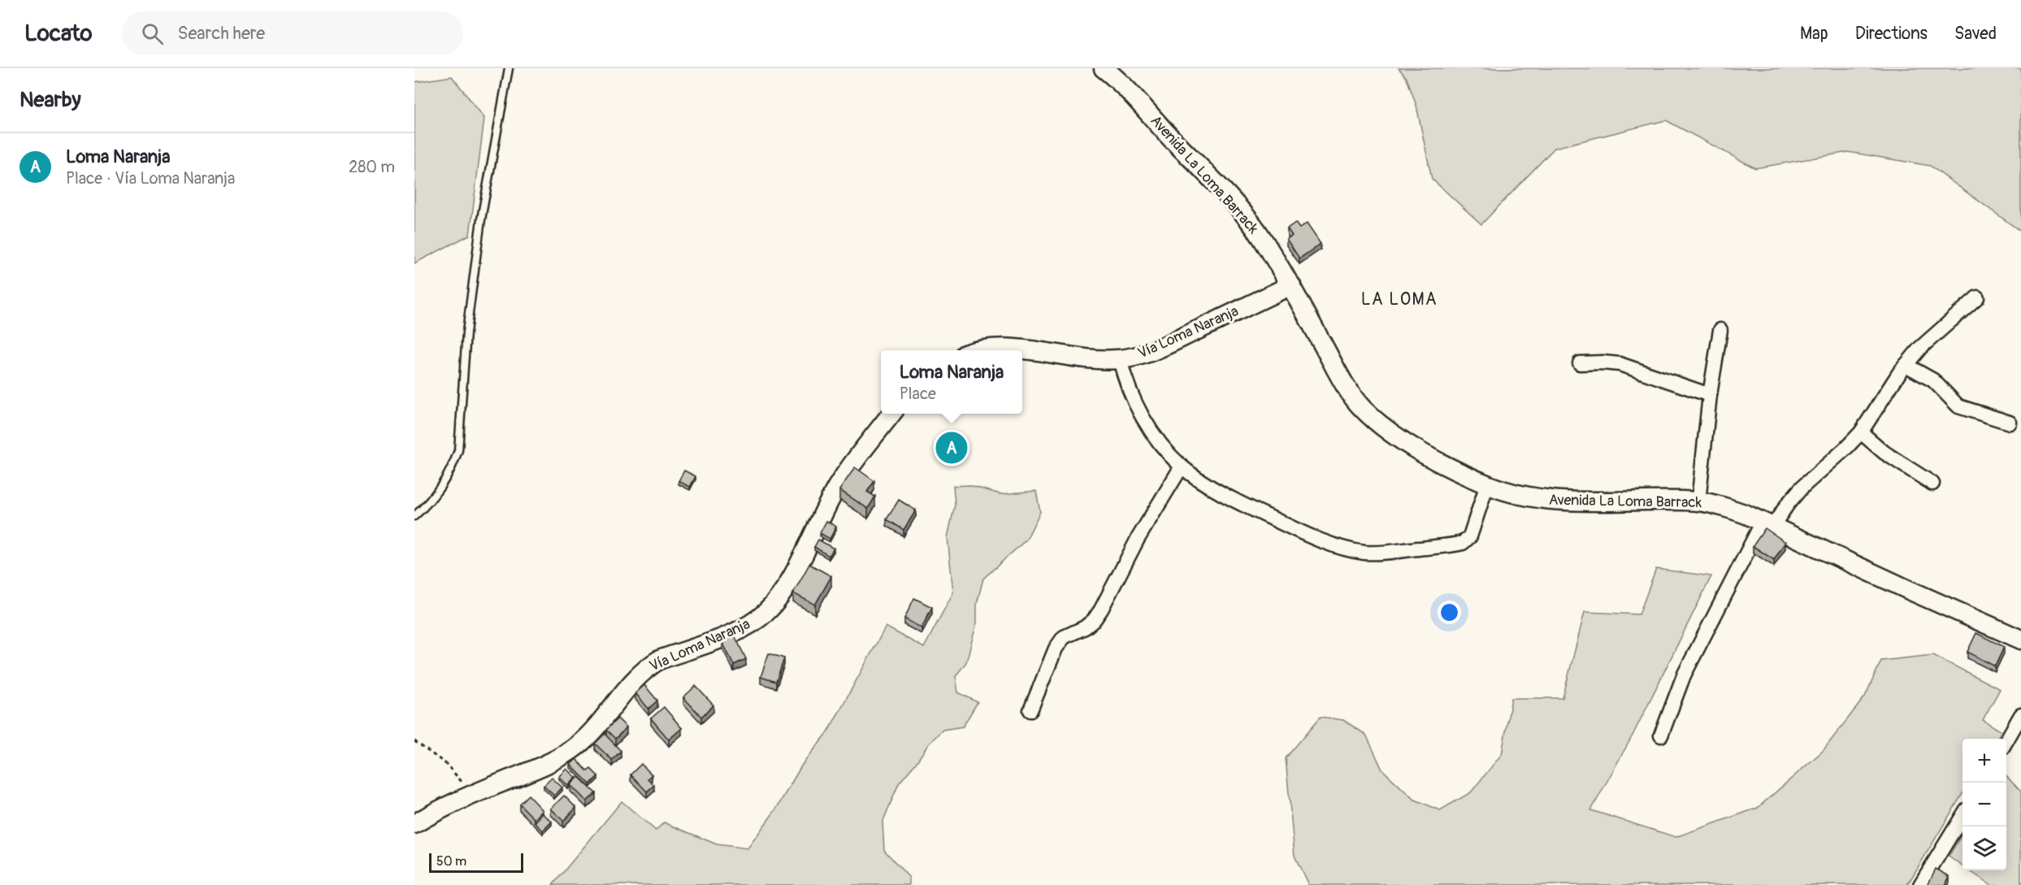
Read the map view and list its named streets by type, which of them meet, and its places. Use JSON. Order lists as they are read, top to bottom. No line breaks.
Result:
{"streets":{"main road":["Avenida La Loma Barrack","Vía Loma Naranja"]},"crossings":[["Avenida La Loma Barrack","Vía Loma Naranja"]],"districts":["LA LOMA"],"scale_bar":"50 m","page":{"header":"Locato","search":"Search here","nav":["Map","Directions","Saved"],"heading":"Nearby","list":[{"mark":"A","name":"Loma Naranja","note":"Place · Vía Loma Naranja","value":"280 m"}],"popup":["Loma Naranja","Place"],"pins":"A","map_buttons":["+","−"],"scale":"50 m"}}
